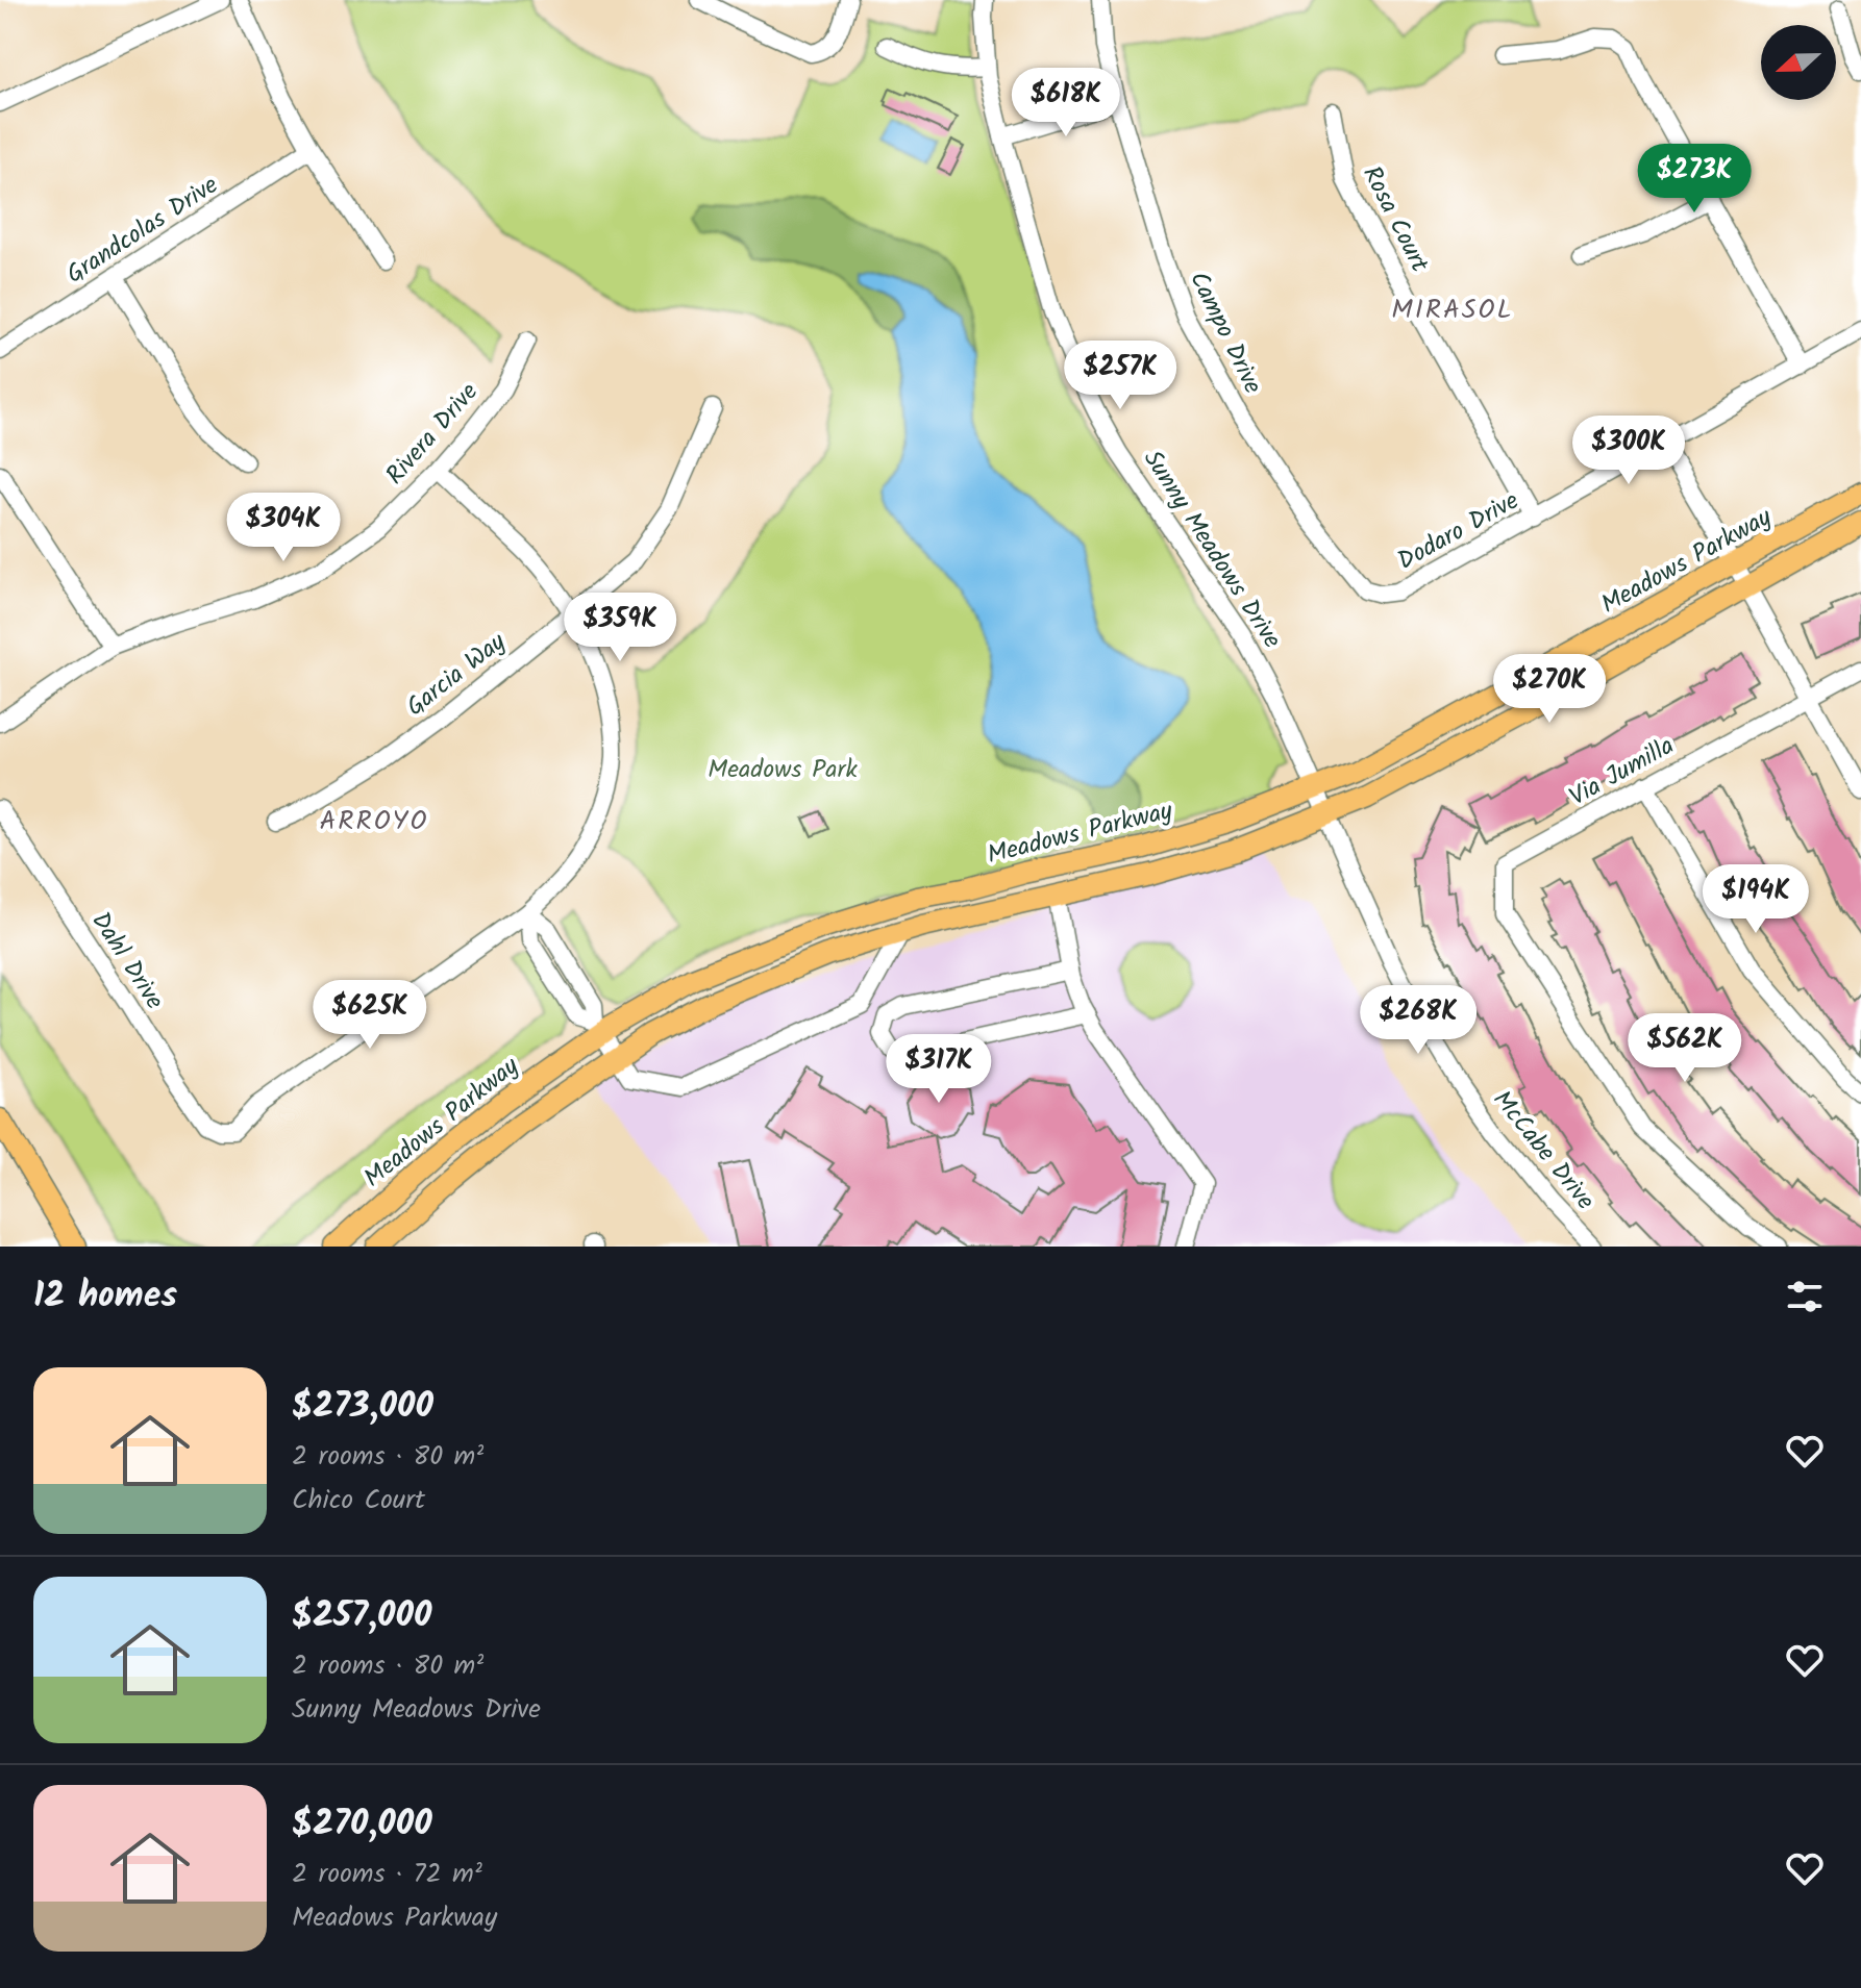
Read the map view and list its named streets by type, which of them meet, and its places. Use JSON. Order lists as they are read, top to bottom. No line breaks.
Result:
{"streets":{"main road":["Meadows Parkway"],"street":["Rosa Court","Grandcolas Drive","Campo Drive","Rivera Drive","Dodaro Drive","Sunny Meadows Drive","Garcia Way","Via Jumilla","Dahl Drive","McCabe Drive"]},"crossings":[["Rosa Court","Dodaro Drive"],["Campo Drive","Dodaro Drive"],["Sunny Meadows Drive","Meadows Parkway"],["Sunny Meadows Drive","McCabe Drive"],["Meadows Parkway","McCabe Drive"]],"districts":["MIRASOL","ARROYO"],"parks":["Meadows Park"],"north":"left","page":{"price":["$618K","$273K","$257K","$300K","$304K","$359K","$270K","$194K","$625K","$268K","$562K","$317K"],"heading":"12 homes","list":[{"name":"$273,000","note":"2 rooms · 80 m² · Chico Court"},{"name":"$257,000","note":"2 rooms · 80 m² · Sunny Meadows Drive"},{"name":"$270,000","note":"2 rooms · 72 m² · Meadows Parkway"}]}}
